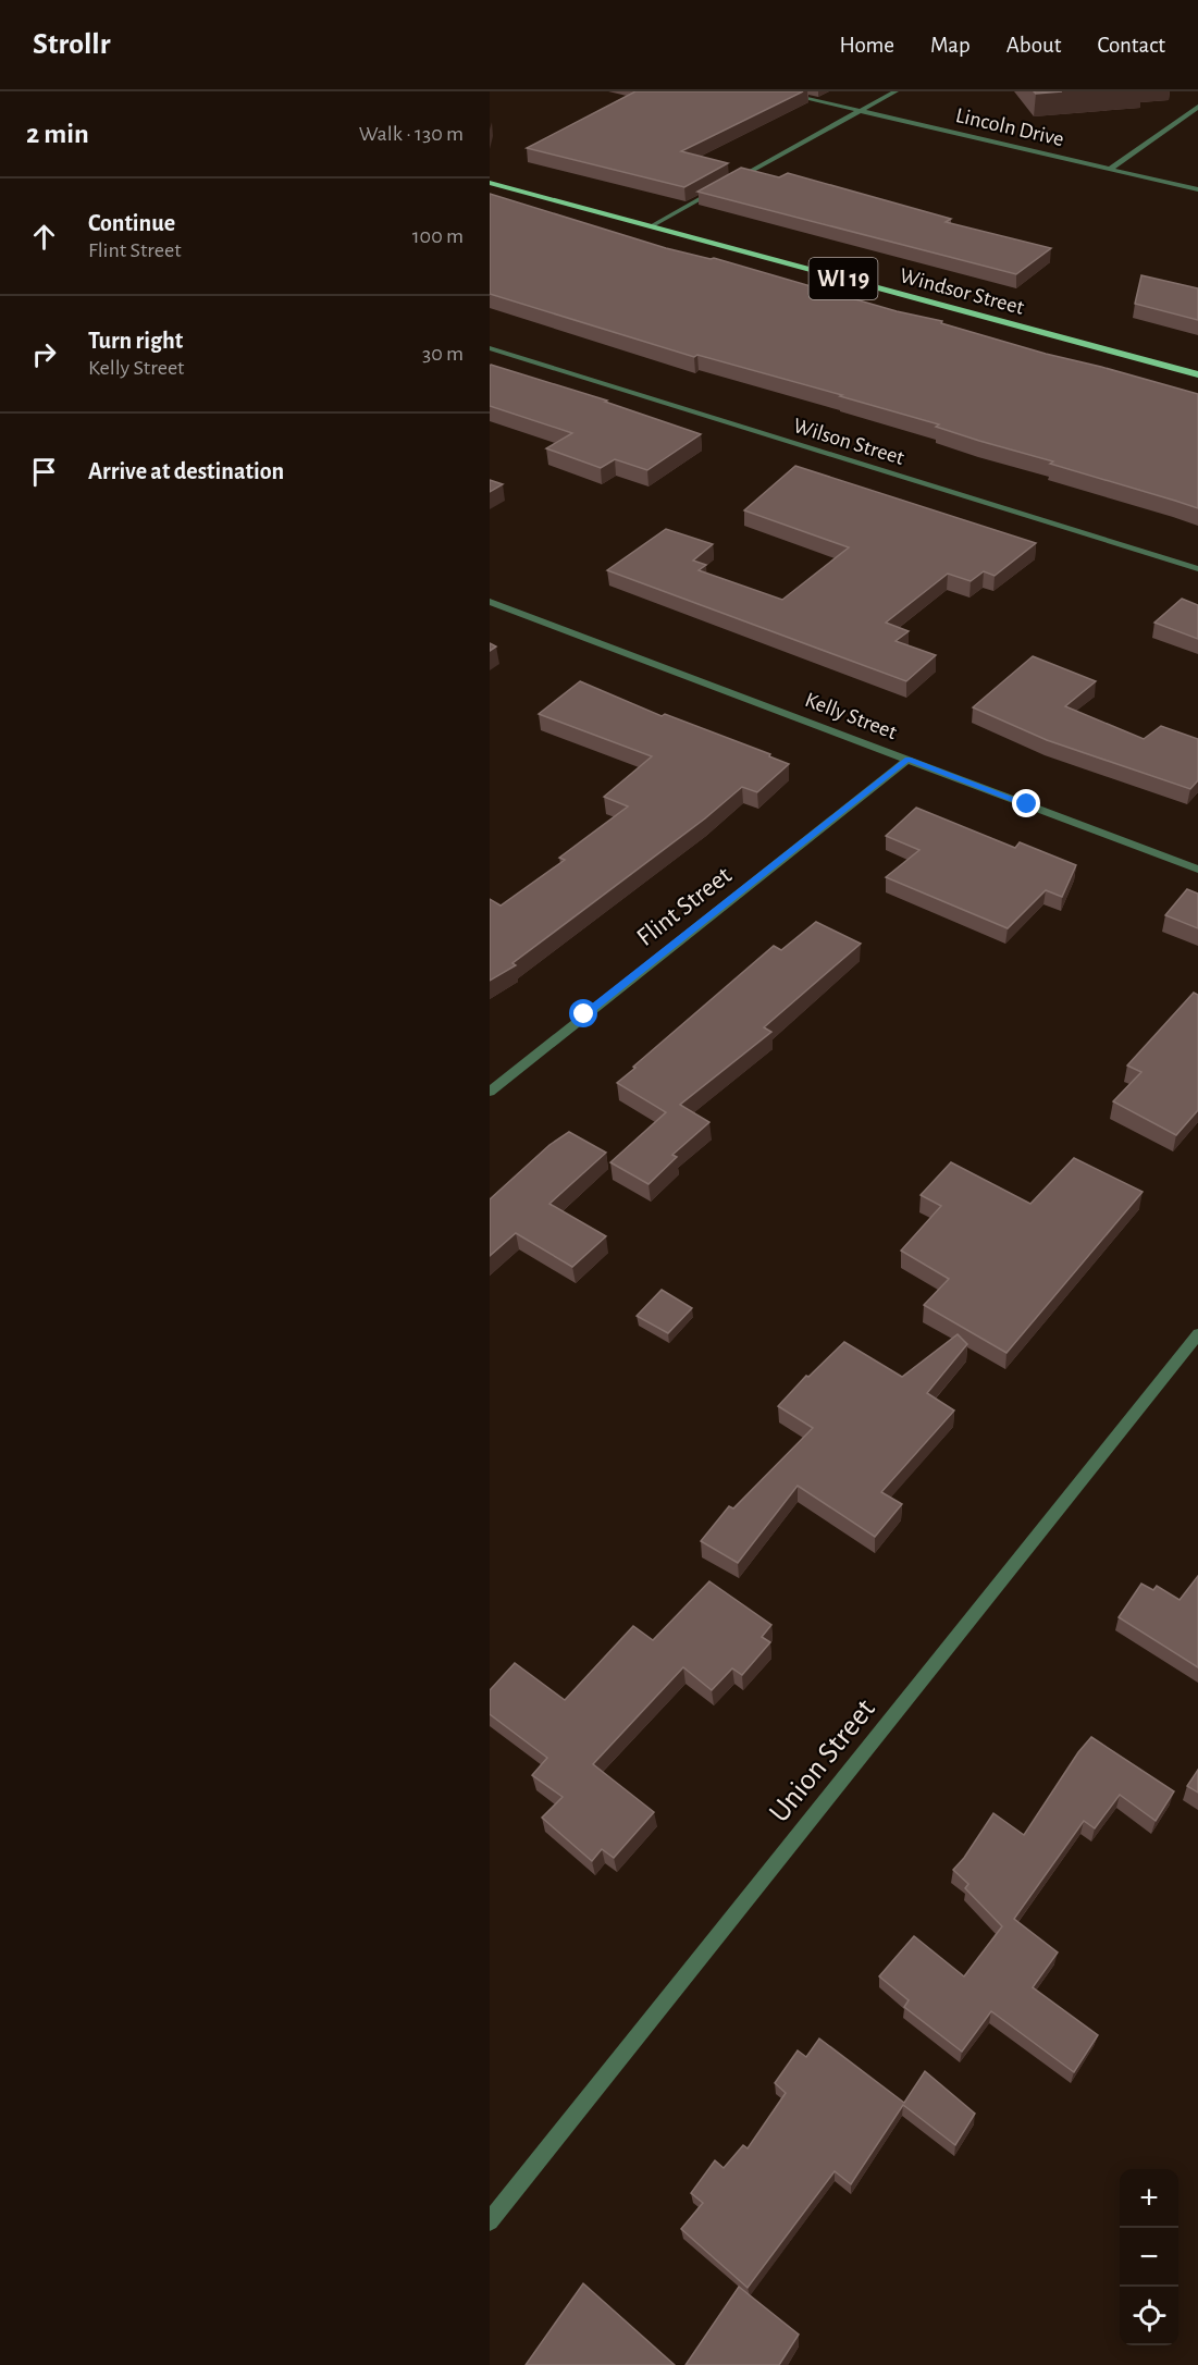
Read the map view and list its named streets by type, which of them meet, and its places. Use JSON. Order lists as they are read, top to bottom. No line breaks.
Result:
{"streets":{"main road":["WI 19","Windsor Street"],"street":["Lincoln Drive","Wilson Street","Kelly Street","Flint Street","Union Street"]},"crossings":[["Kelly Street","Flint Street"]],"page":{"header":"Strollr","nav":["Home","Map","About","Contact"],"heading":["2 min","Walk · 130 m"],"list":[["Continue","Flint Street","100 m"],["Turn right","Kelly Street","30 m"],"Arrive at destination"],"map_buttons":["+","−"]}}
